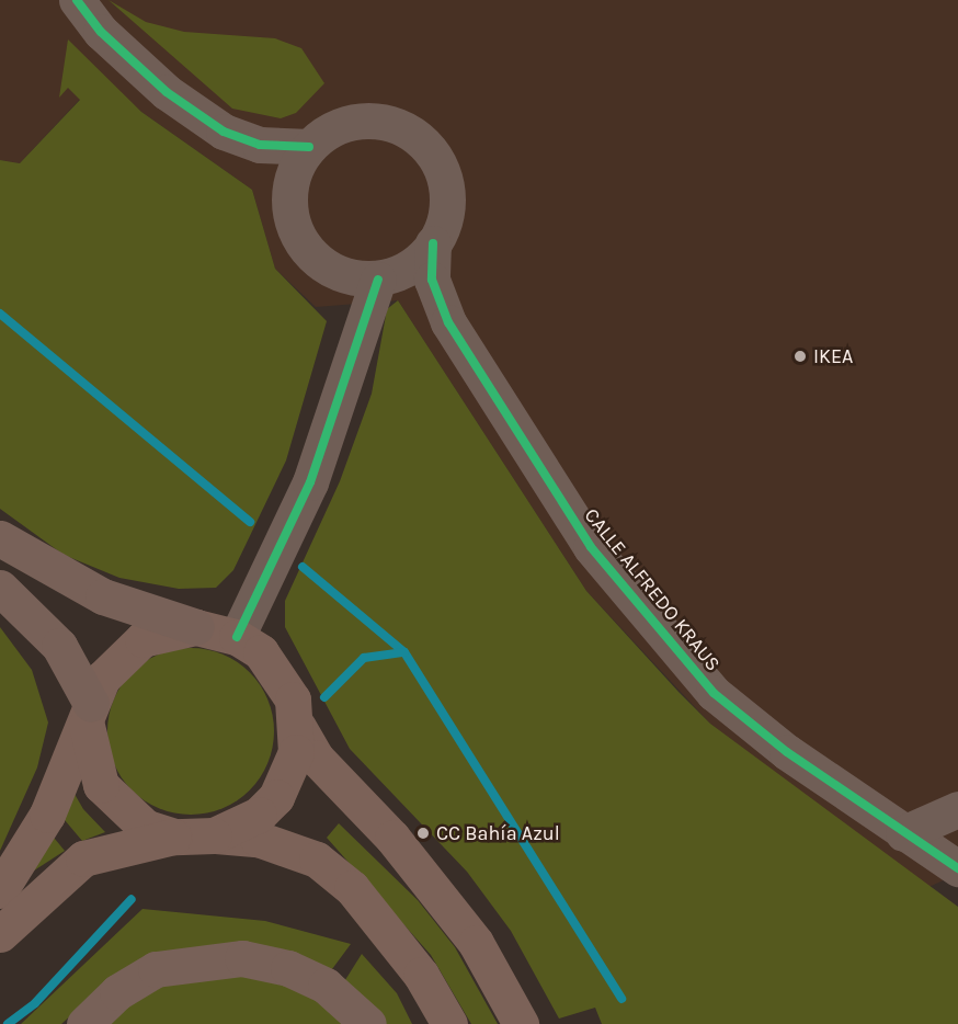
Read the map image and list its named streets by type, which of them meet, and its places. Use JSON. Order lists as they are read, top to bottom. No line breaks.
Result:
{"streets":{"street":["CALLE ALFREDO KRAUS"]},"places":["IKEA","CC Bahía Azul"]}
